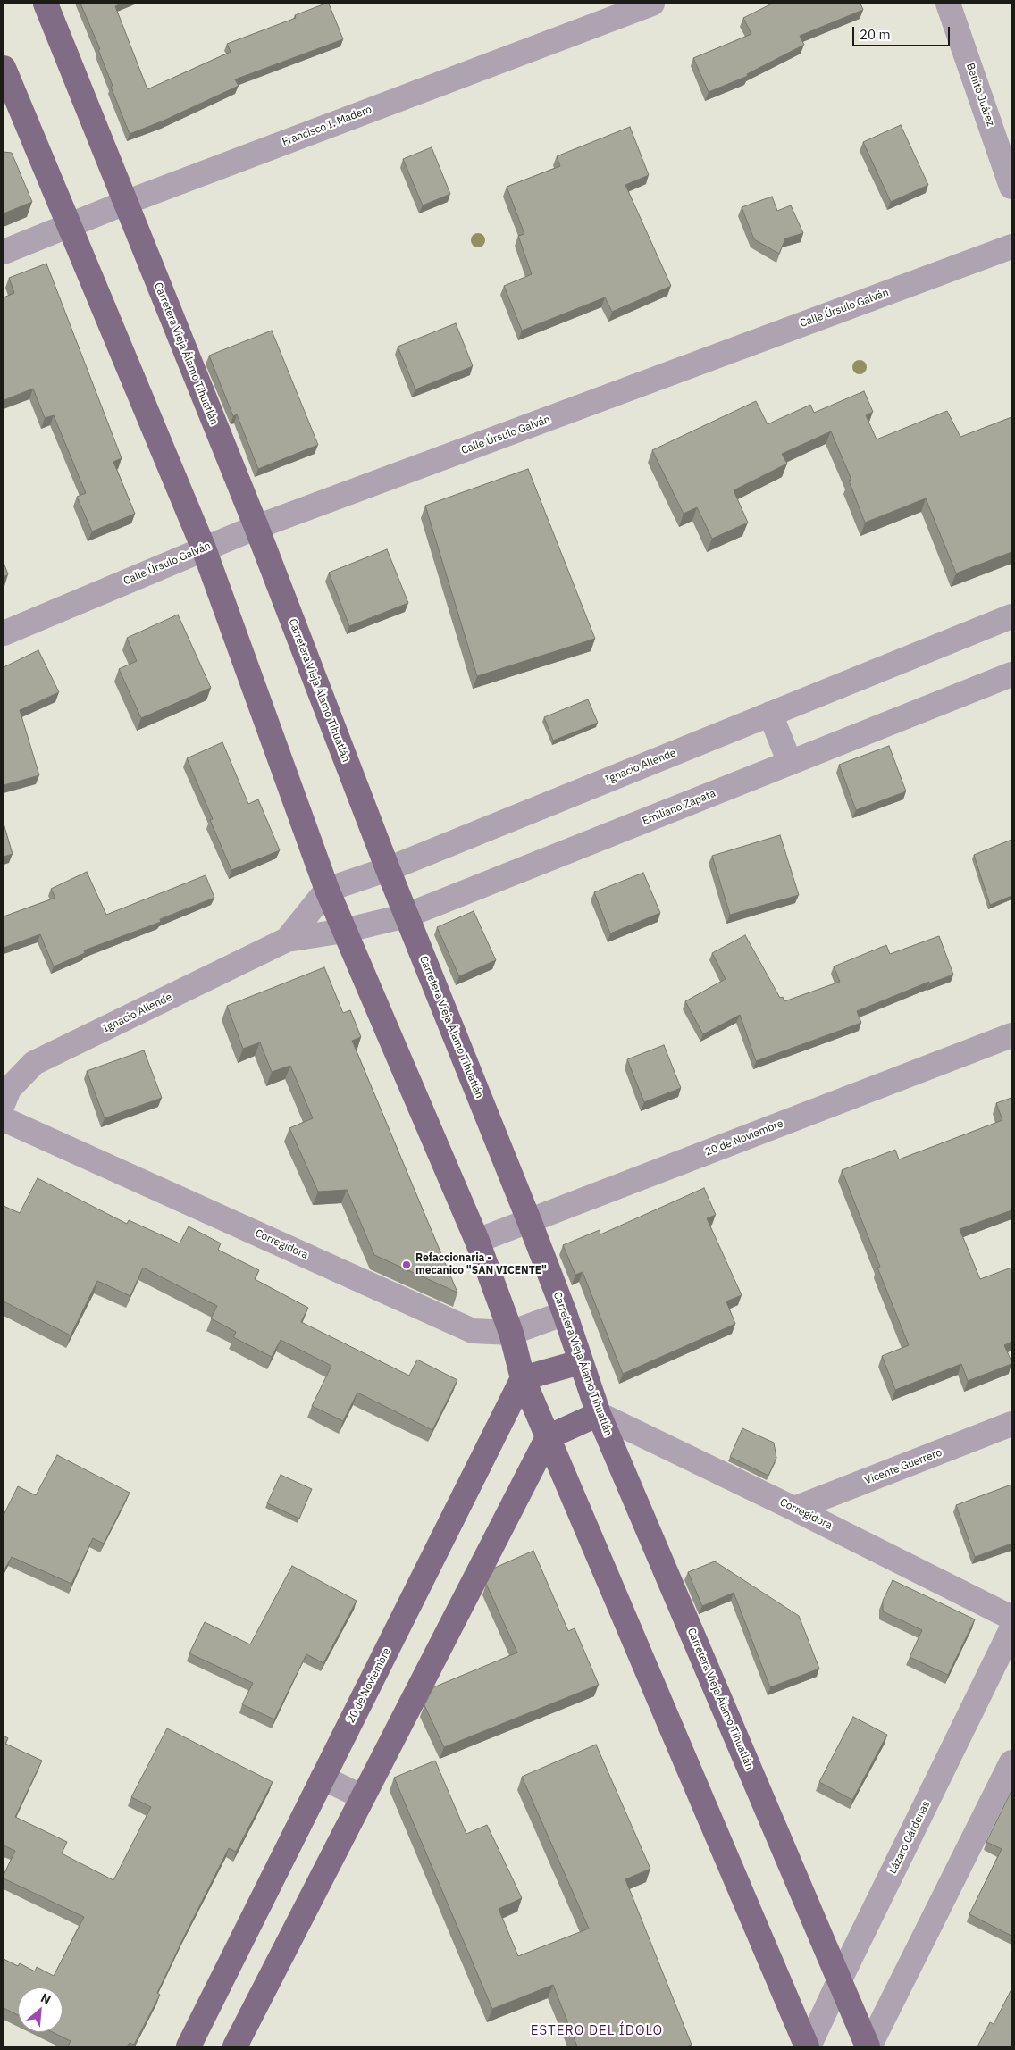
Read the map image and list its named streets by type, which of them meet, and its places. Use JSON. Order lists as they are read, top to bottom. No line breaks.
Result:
{"streets":{"main road":["Carretera Vieja Álamo Tihuatlán","20 de Noviembre"],"street":["Benito Juárez","Francisco I. Madero","Calle Úrsulo Galván","Ignacio Allende","Emiliano Zapata","Corregidora","Vicente Guerrero","Lázaro Cárdenas"]},"crossings":[["Francisco I. Madero","Carretera Vieja Álamo Tihuatlán"],["Calle Úrsulo Galván","Carretera Vieja Álamo Tihuatlán"],["Carretera Vieja Álamo Tihuatlán","Ignacio Allende"],["Carretera Vieja Álamo Tihuatlán","Emiliano Zapata"],["Carretera Vieja Álamo Tihuatlán","20 de Noviembre"],["Carretera Vieja Álamo Tihuatlán","Corregidora"],["Carretera Vieja Álamo Tihuatlán","Lázaro Cárdenas"],["Ignacio Allende","Emiliano Zapata"],["Corregidora","Vicente Guerrero"]],"districts":["ESTERO DEL ÍDOLO"],"places":["Refaccionaria - mecanico \"SAN VICENTE\""],"scale_bar":"20 m","north":"top right"}
